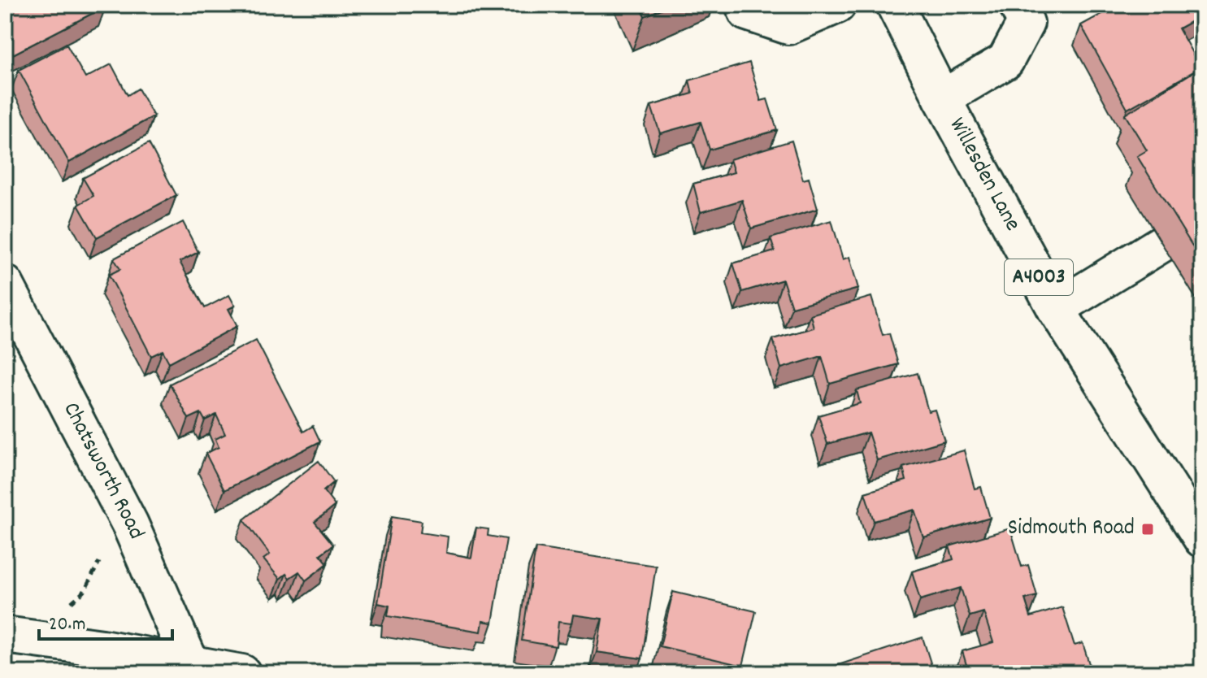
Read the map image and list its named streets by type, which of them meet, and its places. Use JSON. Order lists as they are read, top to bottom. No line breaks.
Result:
{"streets":{"street":["Willesden Lane","A4003","Chatsworth Road"]},"places":{"transit":["Sidmouth Road"]},"scale_bar":"20 m"}
